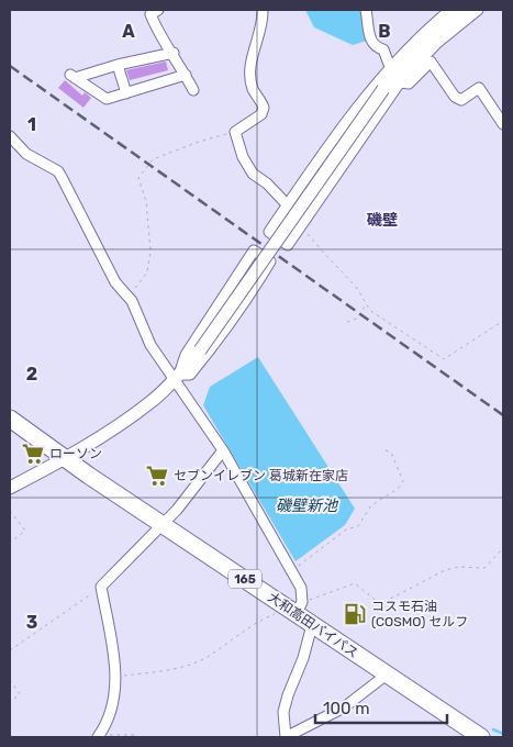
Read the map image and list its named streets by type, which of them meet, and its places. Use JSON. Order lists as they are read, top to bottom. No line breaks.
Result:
{"streets":{"highway":["165","大和高田バイパス"]},"districts":["磯壁"],"water":["磯壁新池"],"places":{"supermarket":["ローソン","セブンイレブン 葛城新在家店"],"fuel station":["コスモ石油 (COSMO) セルフ"]},"scale_bar":"100 m","grid":{"columns":["A","B"],"rows":["1","2","3"]}}
